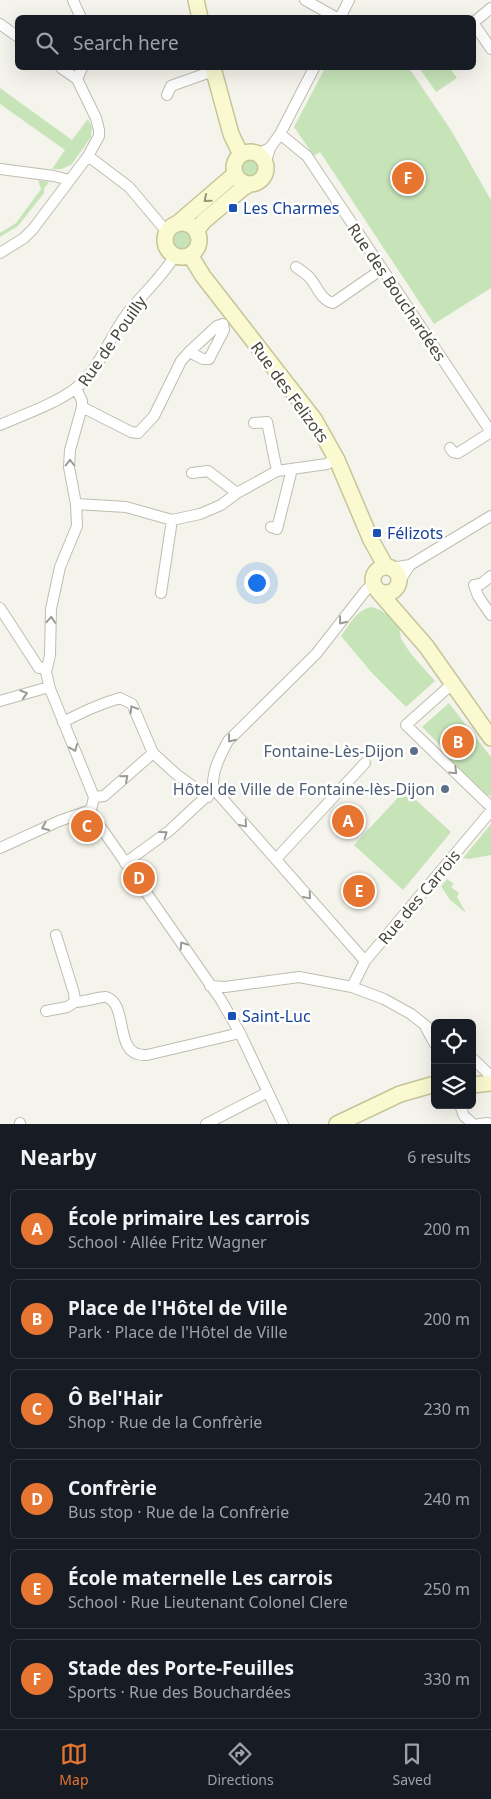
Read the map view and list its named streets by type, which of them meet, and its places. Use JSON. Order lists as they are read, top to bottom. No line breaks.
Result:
{"streets":{"street":["Rue des Bouchardées","Rue de Pouilly","Rue des Felizots","Rue des Carrois"]},"crossings":[["Rue de Pouilly","Rue des Felizots"]],"places":{"transit":["Les Charmes","Félizots","Saint-Luc"],"other":["Fontaine-Lès-Dijon","Hôtel de Ville de Fontaine-lès-Dijon"]},"page":{"search":"Search here","pins":["F","B","A","C","D","E"],"heading":["Nearby","6 results"],"list":[{"mark":"A","name":"École primaire Les carrois","note":"School · Allée Fritz Wagner","value":"200 m"},{"mark":"B","name":"Place de l'Hôtel de Ville","note":"Park · Place de l'Hôtel de Ville","value":"200 m"},{"mark":"C","name":"Ô Bel'Hair","note":"Shop · Rue de la Confrèrie","value":"230 m"},{"mark":"D","name":"Confrèrie","note":"Bus stop · Rue de la Confrèrie","value":"240 m"},{"mark":"E","name":"École maternelle Les carrois","note":"School · Rue Lieutenant Colonel Clere","value":"250 m"},{"mark":"F","name":"Stade des Porte-Feuilles","note":"Sports · Rue des Bouchardées","value":"330 m"}],"nav":["Map","Directions","Saved"]}}
